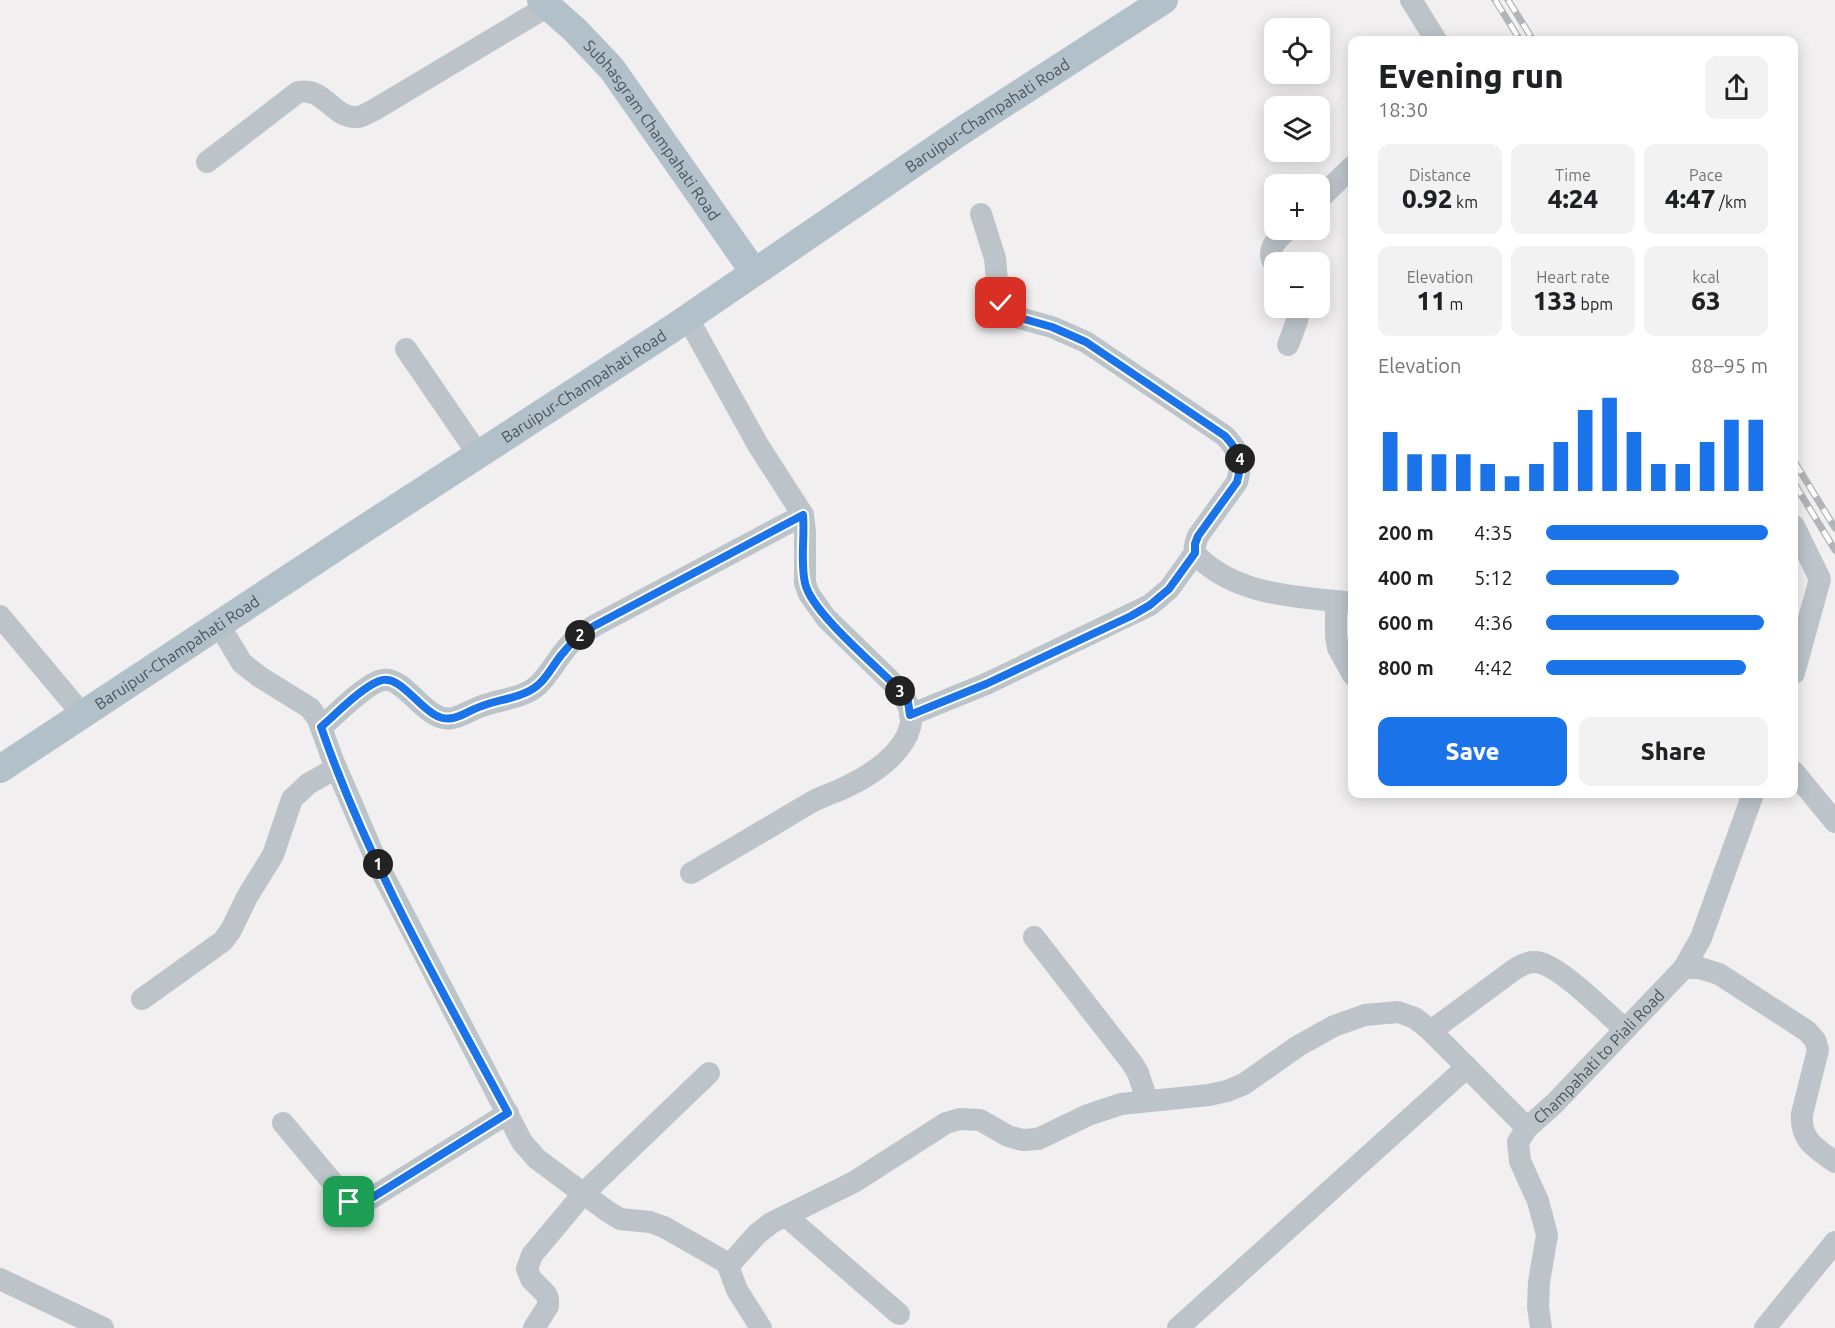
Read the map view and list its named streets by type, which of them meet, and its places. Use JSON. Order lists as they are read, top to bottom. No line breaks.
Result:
{"streets":{"main road":["Baruipur-Champahati Road","Subhasgram Champahati Road"],"street":["Champahati to Piali Road"]},"crossings":[["Baruipur-Champahati Road","Subhasgram Champahati Road"]],"page":{"map_buttons":["+","−"],"heading":["Evening run","18:30"],"stats":[["Distance","0.92 km"],["Time","4:24"],["Pace","4:47 /km"],["Elevation","11 m"],["Heart rate","133 bpm"],["kcal","63"]],"chart":["Elevation","88–95 m"],"pins":["4","2","3","1"],"list":[{"name":"200 m","note":"4:35"},{"name":"400 m","note":"5:12"},{"name":"600 m","note":"4:36"},{"name":"800 m","note":"4:42"}],"buttons":["Save","Share"]}}
